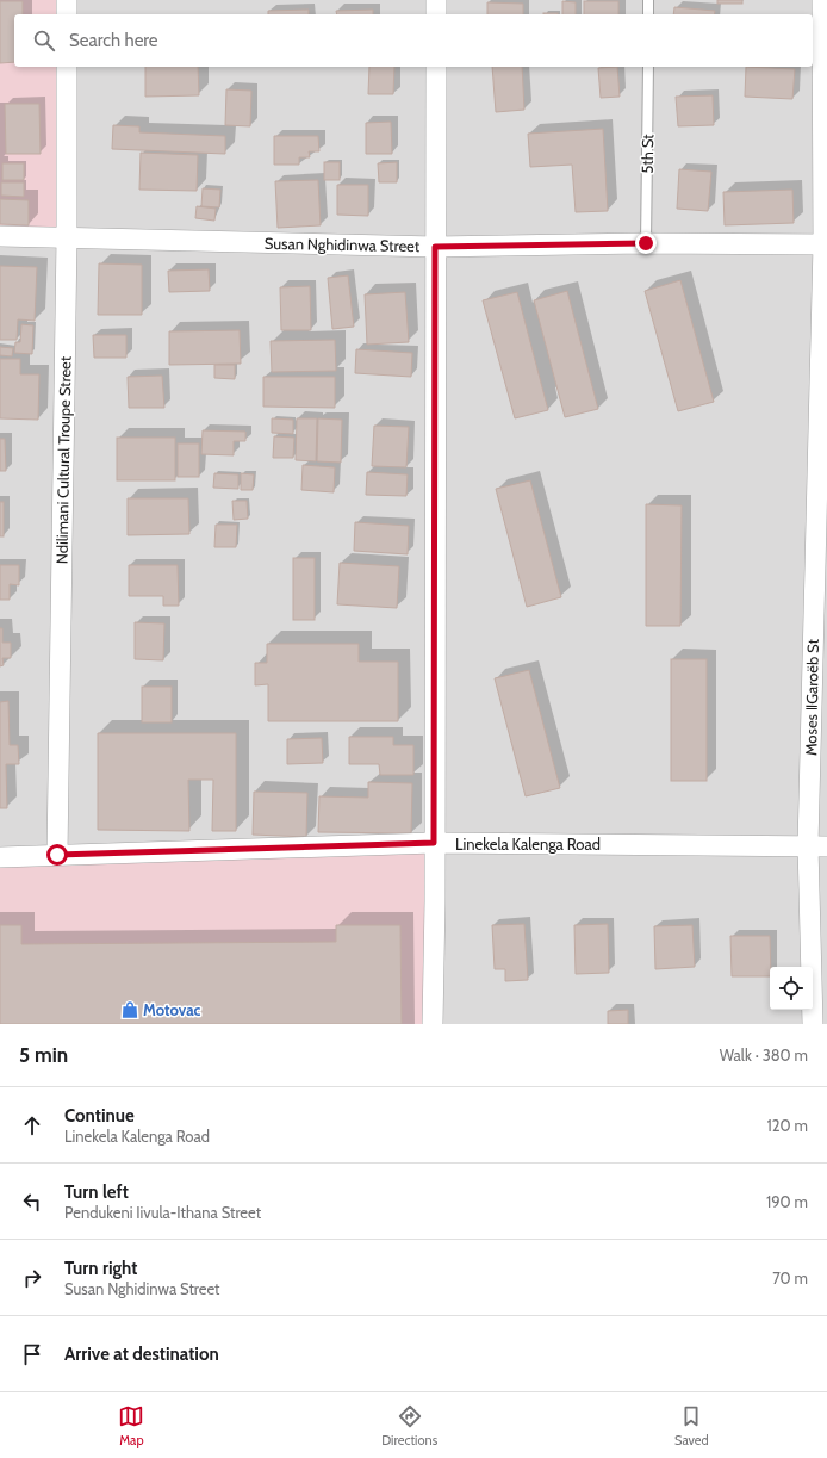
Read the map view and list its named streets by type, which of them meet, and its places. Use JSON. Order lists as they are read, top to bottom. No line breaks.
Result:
{"streets":{"street":["Susan Nghidinwa Street","Ndilimani Cultural Troupe Street","Moses ǁGaroëb St","Linekela Kalenga Road"],"lane":["5th St"]},"crossings":[["5th St","Susan Nghidinwa Street"],["Susan Nghidinwa Street","Ndilimani Cultural Troupe Street"],["Susan Nghidinwa Street","Moses ǁGaroëb St"],["Ndilimani Cultural Troupe Street","Linekela Kalenga Road"],["Moses ǁGaroëb St","Linekela Kalenga Road"]],"places":{"shop":["Motovac"]},"page":{"search":"Search here","heading":["5 min","Walk · 380 m"],"list":[["Continue","Linekela Kalenga Road","120 m"],["Turn left","Pendukeni Iivula-Ithana Street","190 m"],["Turn right","Susan Nghidinwa Street","70 m"],"Arrive at destination"],"nav":["Map","Directions","Saved"]}}
